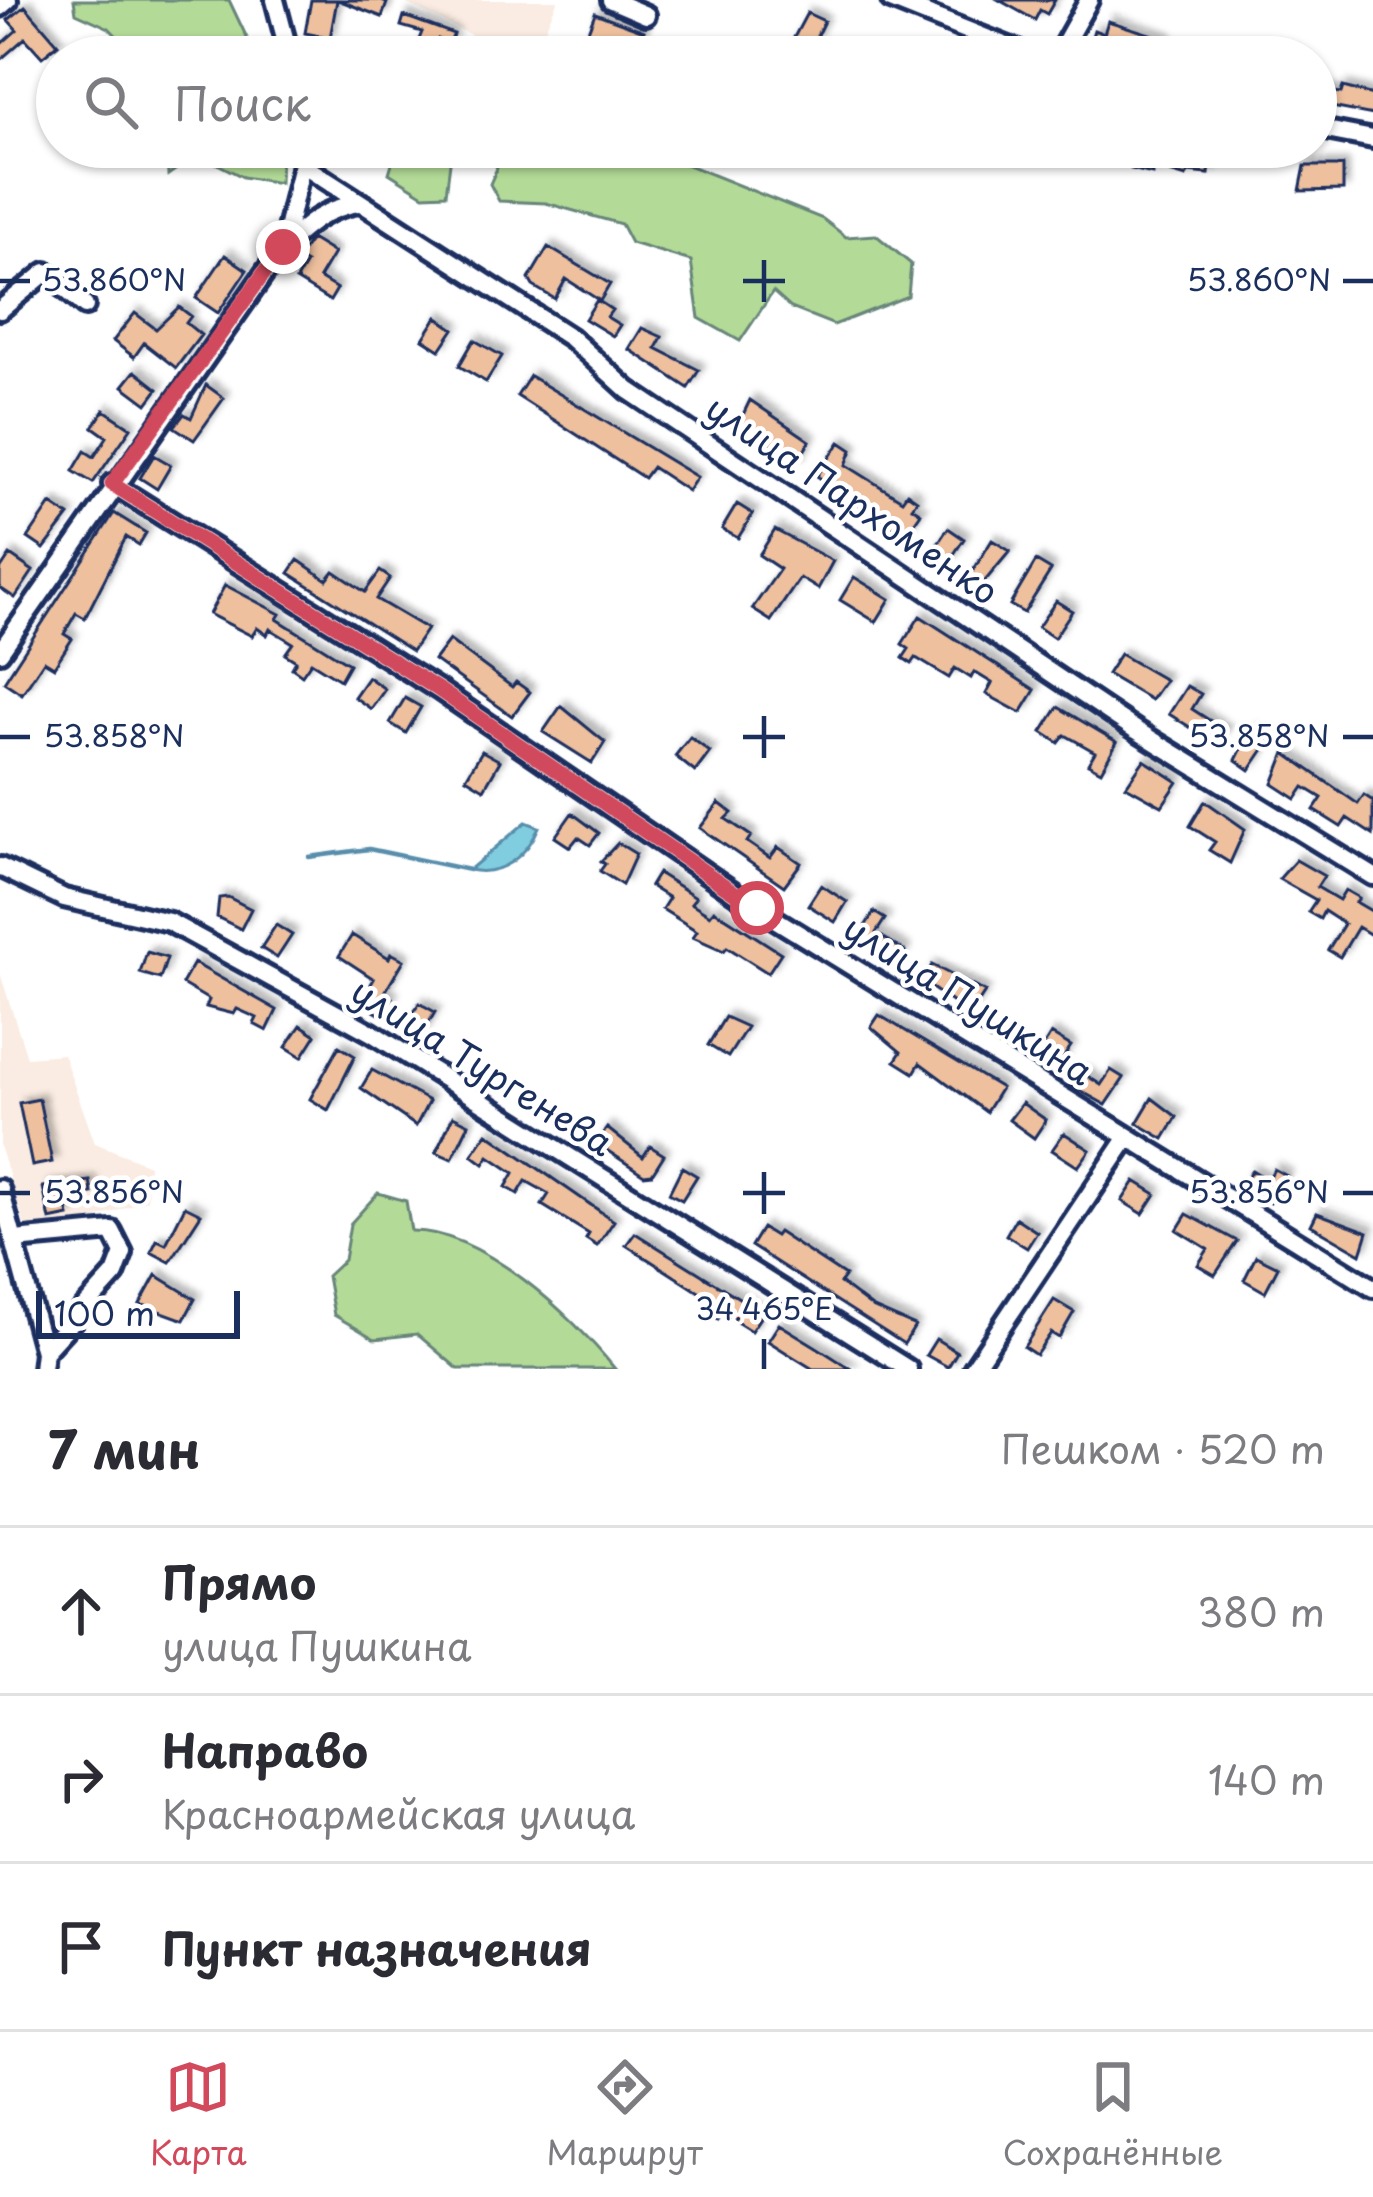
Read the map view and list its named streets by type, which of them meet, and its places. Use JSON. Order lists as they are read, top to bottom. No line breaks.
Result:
{"streets":{"street":["улица Пархоменко","улица Пушкина","улица Тургенева"]},"scale_bar":"100 m","page":{"search":"Поиск","scale":"100 m","heading":["7 мин","Пешком · 520 m"],"list":[["Прямо","улица Пушкина","380 m"],["Направо","Красноармейская улица","140 m"],"Пункт назначения"],"nav":["Карта","Маршрут","Сохранённые"]},"coordinates":["53.860°N","53.858°N","53.856°N","34.465°E"]}
